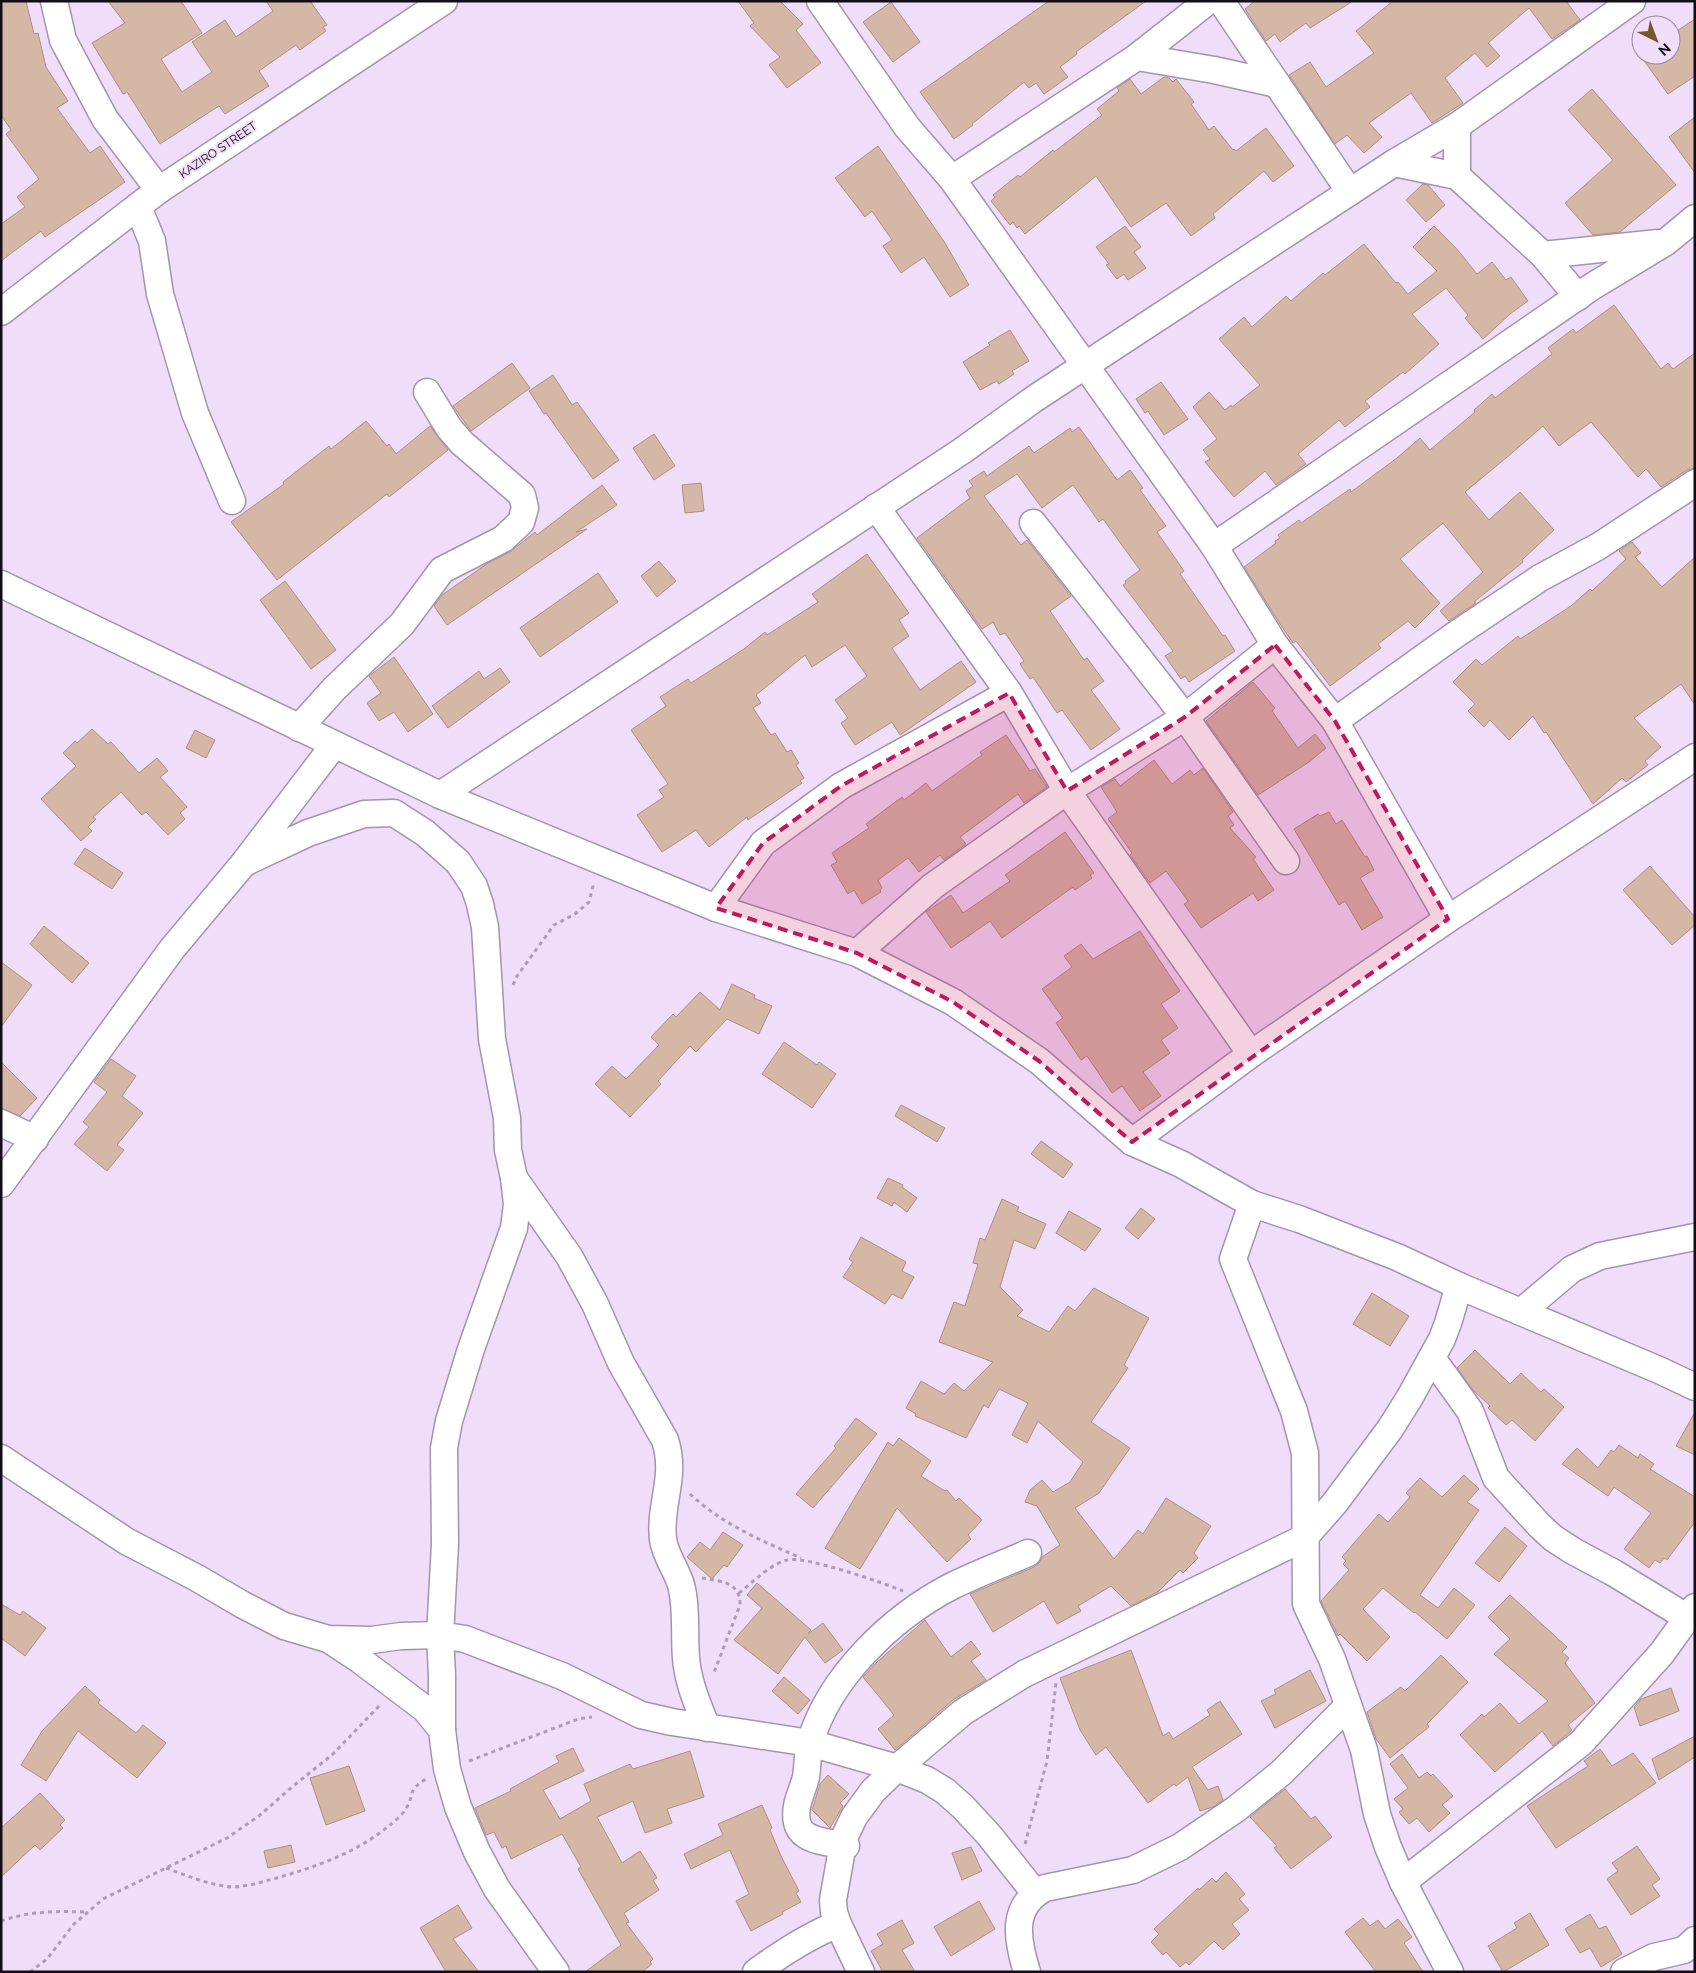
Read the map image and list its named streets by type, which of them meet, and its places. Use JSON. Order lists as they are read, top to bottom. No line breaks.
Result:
{"streets":{"street":["KAZIRO STREET"]},"north":"bottom right"}
